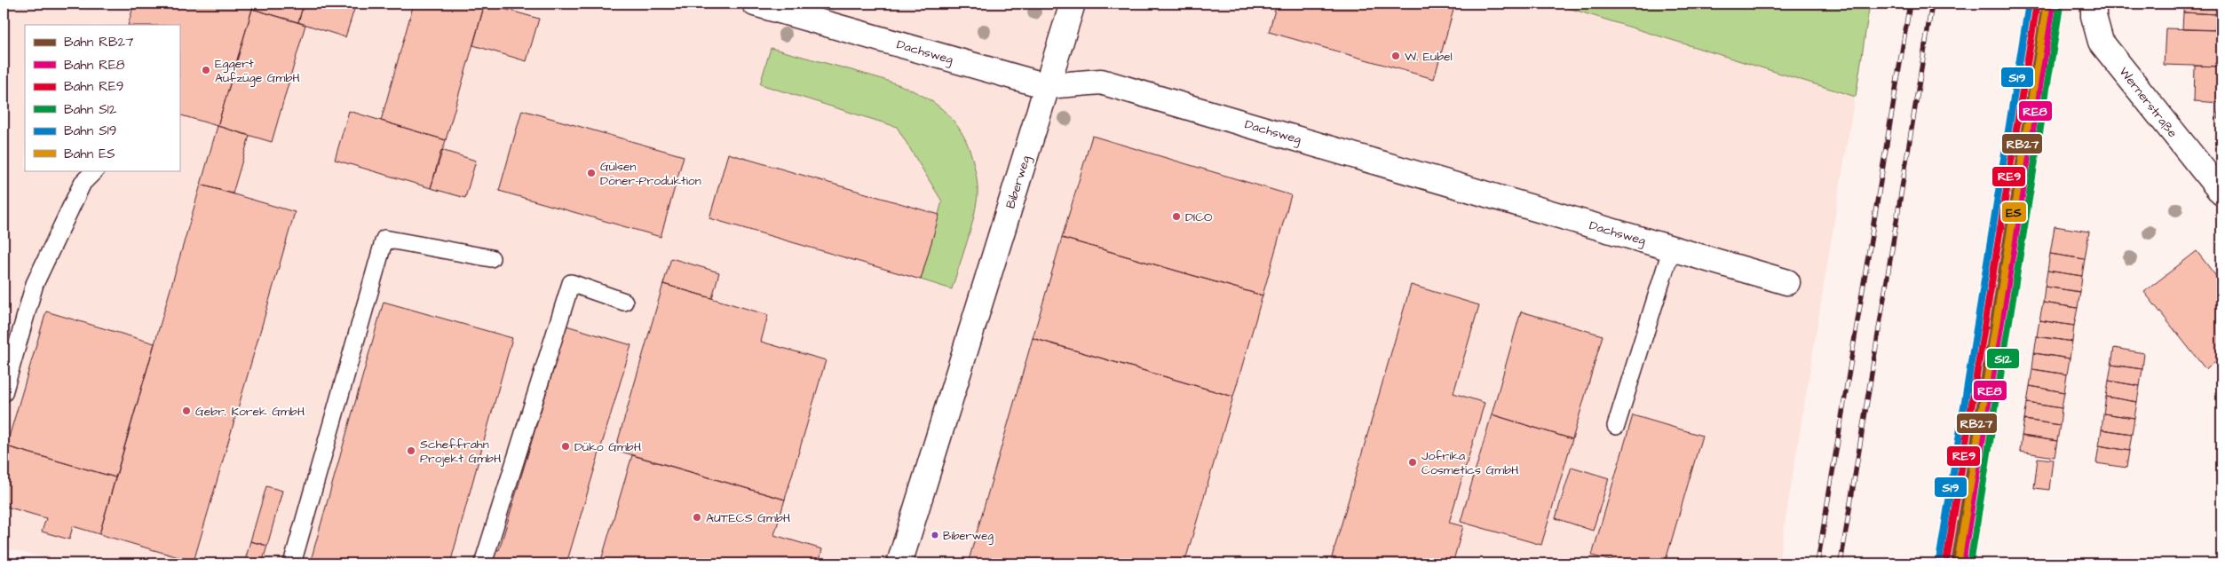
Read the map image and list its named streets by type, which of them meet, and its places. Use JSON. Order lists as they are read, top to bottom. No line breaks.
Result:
{"streets":{"street":["Dachsweg","Wernerstraße","Biberweg"]},"crossings":[["Dachsweg","Biberweg"]],"places":["W. Eubel","Eggert Aufzüge GmbH","Gülsen Döner-Produktion","DICO","Gebr. Korek GmbH","Düko GmbH","Scheffrahn Projekt GmbH","Jofrika Cosmetics GmbH","AUTECS GmbH","Biberweg"],"lines":["rail line RB27","rail line RE9","rail line S19","rail line RE8","rail line S12","rail line ES"],"legend":["Bahn RB27","Bahn RE8","Bahn RE9","Bahn S12","Bahn S19","Bahn ES"]}
